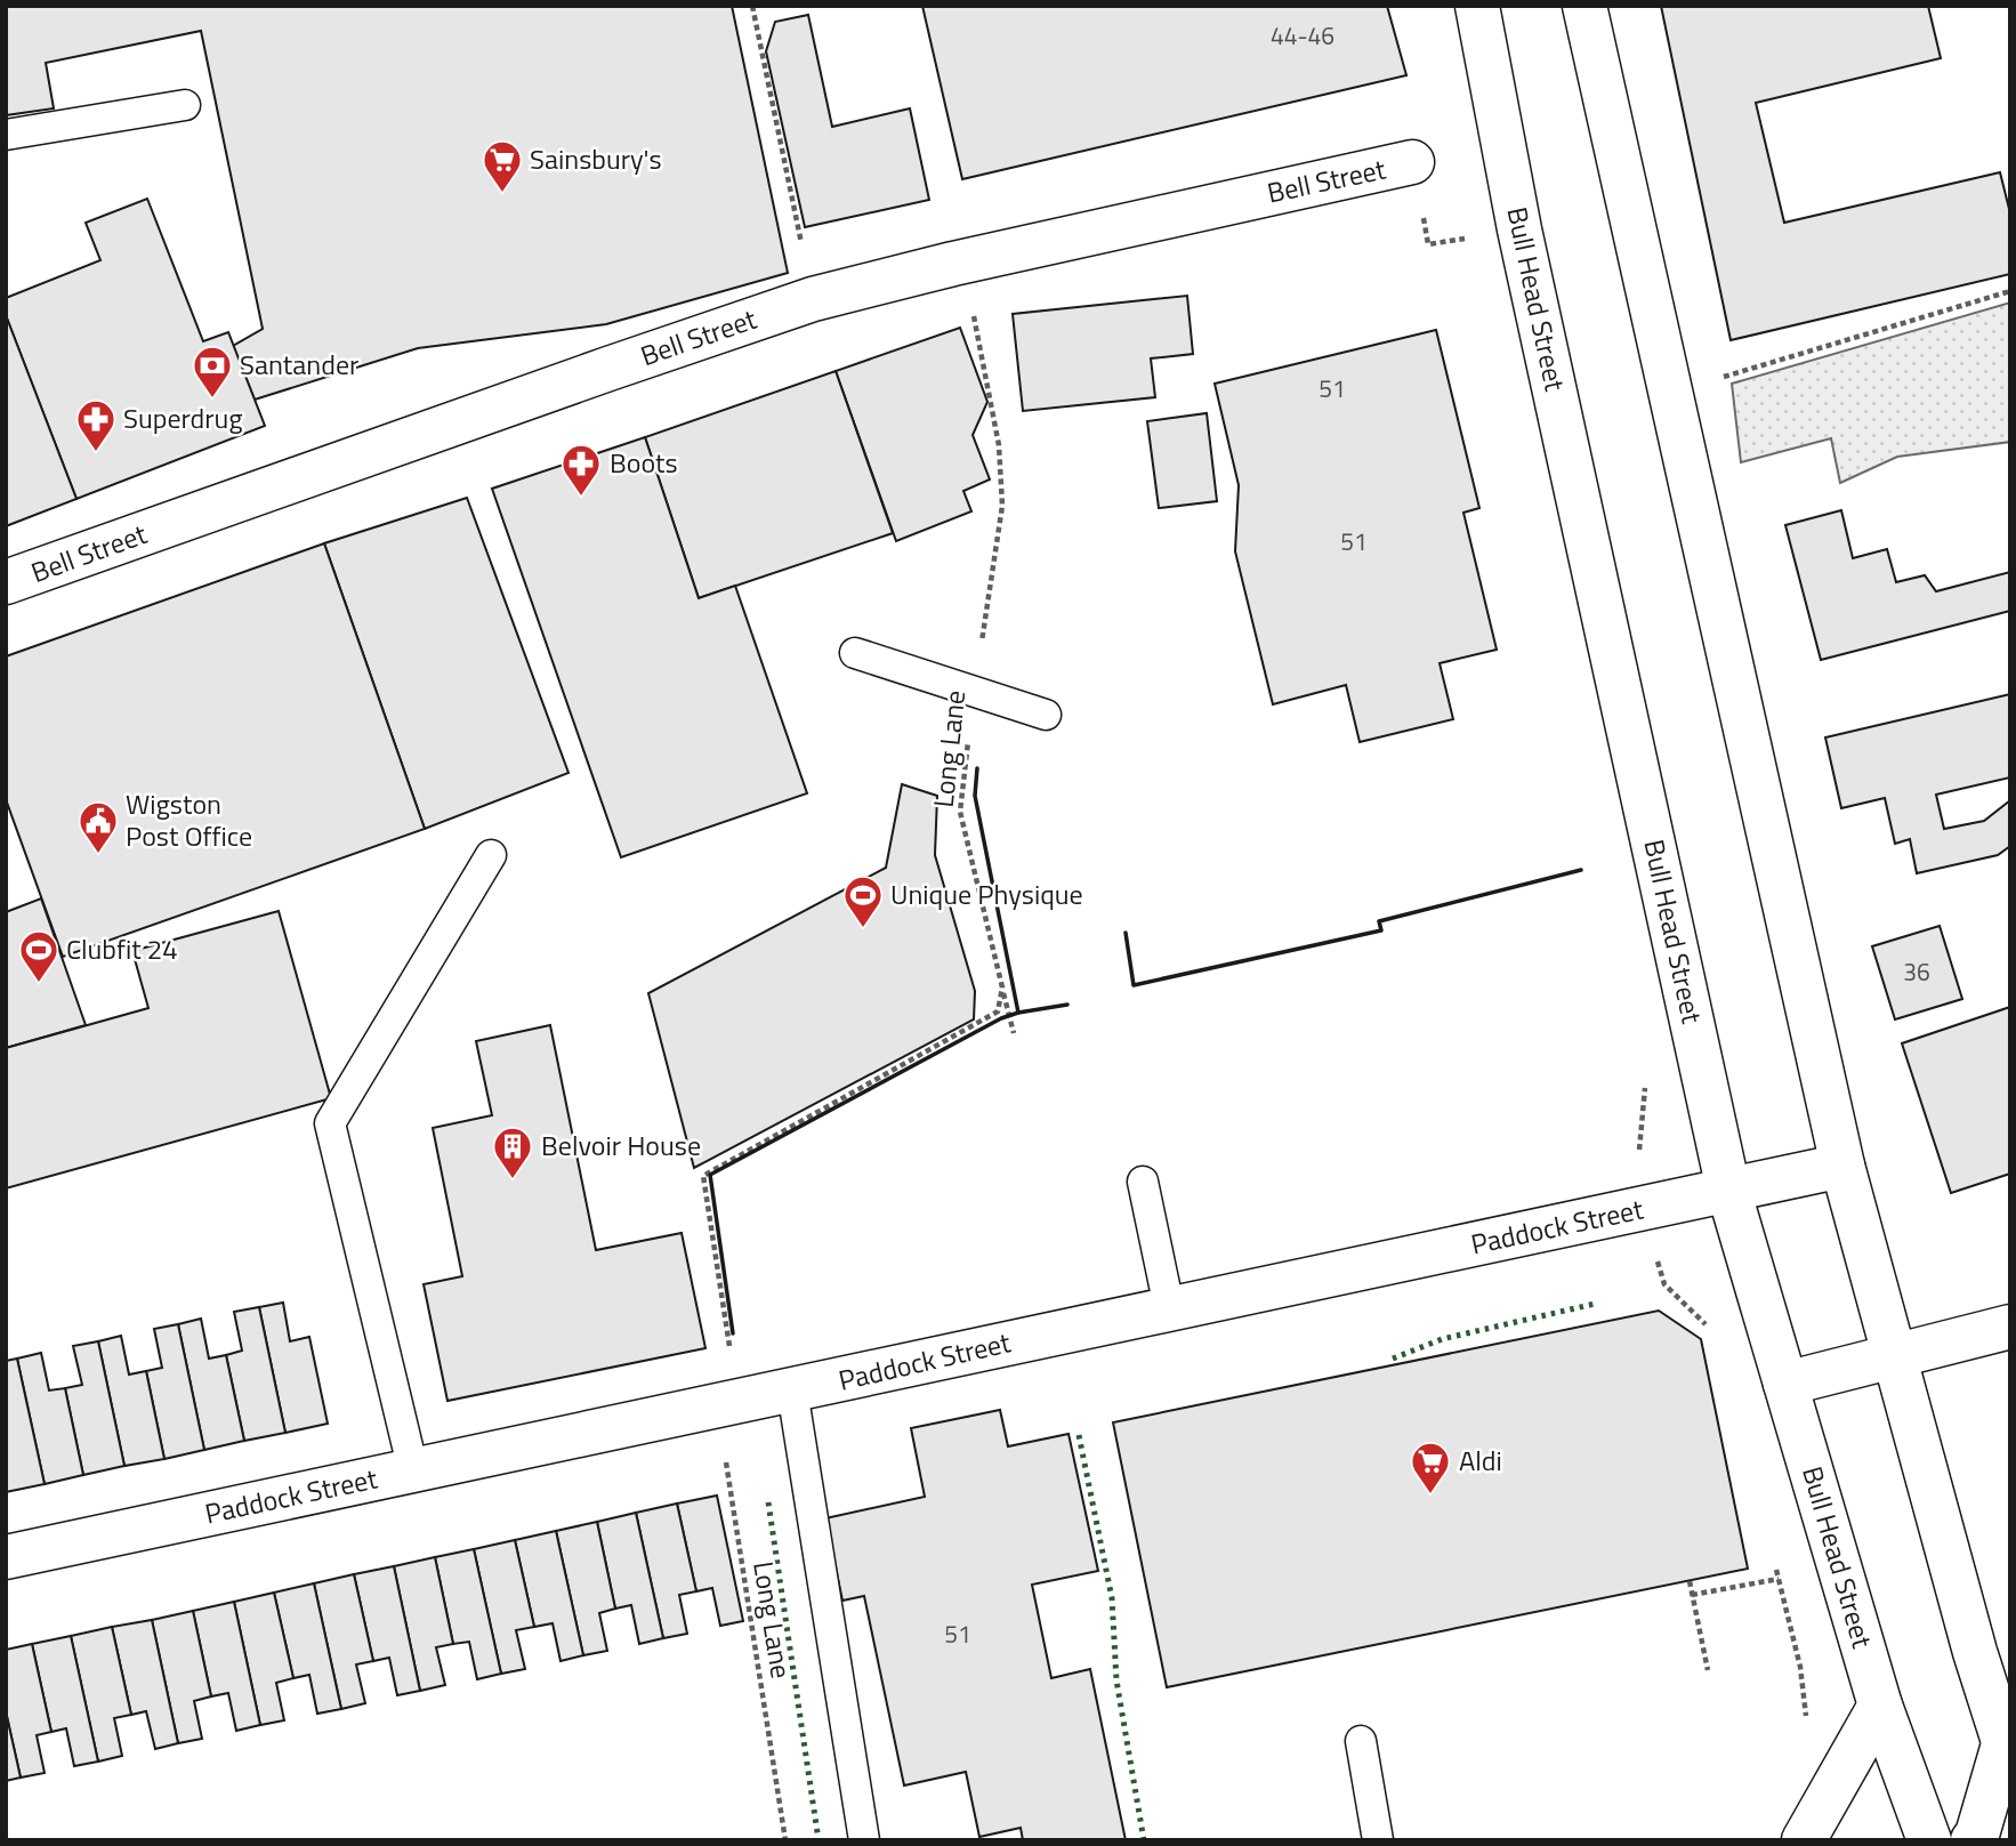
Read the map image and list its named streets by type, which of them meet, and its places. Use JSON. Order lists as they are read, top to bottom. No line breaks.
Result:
{"streets":{"street":["Bell Street","Bull Head Street","Paddock Street"],"path":["Long Lane"]},"crossings":[["Bell Street","Long Lane"],["Bull Head Street","Paddock Street"],["Long Lane","Paddock Street"]],"places":{"supermarket":["Sainsbury's","Aldi"],"bank":["Santander"],"pharmacy":["Superdrug","Boots"],"public building":["Wigston Post Office"],"sports":["Unique Physique","Clubfit 24"],"building":["Belvoir House"]},"house_numbers":["44-46","51","51","36","51"]}
